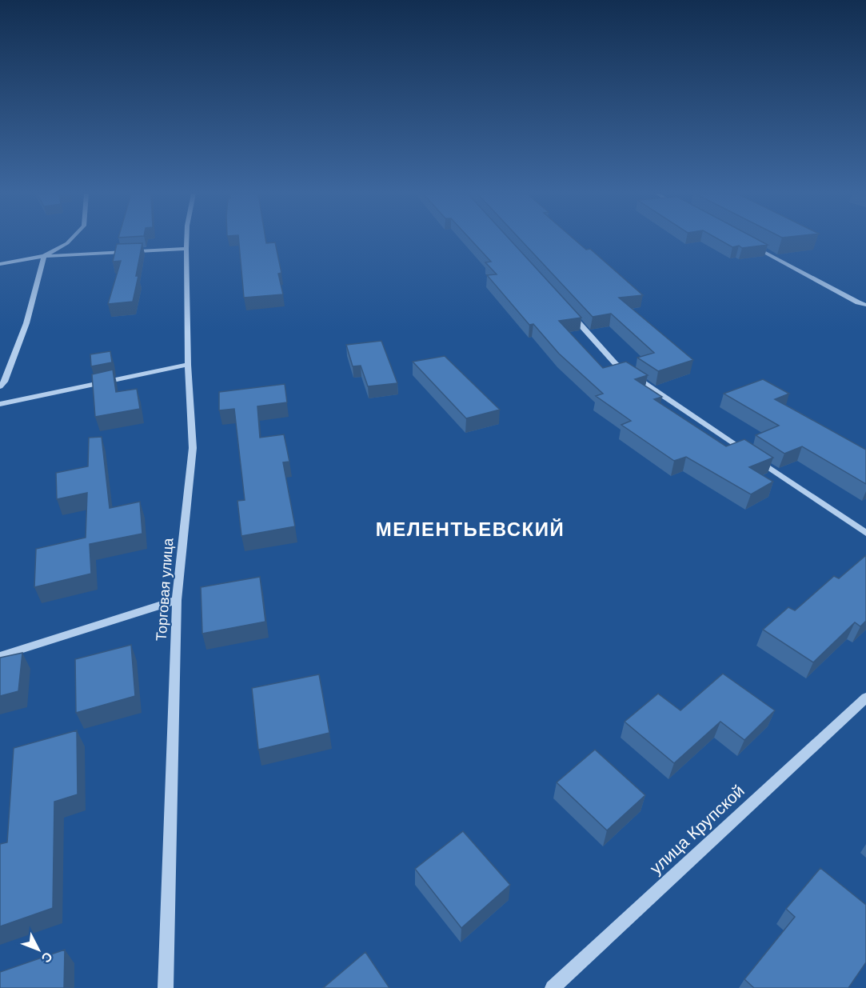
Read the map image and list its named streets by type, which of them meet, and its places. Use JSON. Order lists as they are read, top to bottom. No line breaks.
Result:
{"streets":{"street":["Торговая улица","улица Крупской"]},"districts":["МЕЛЕНТЬЕВСКИЙ"],"north":"bottom right"}
